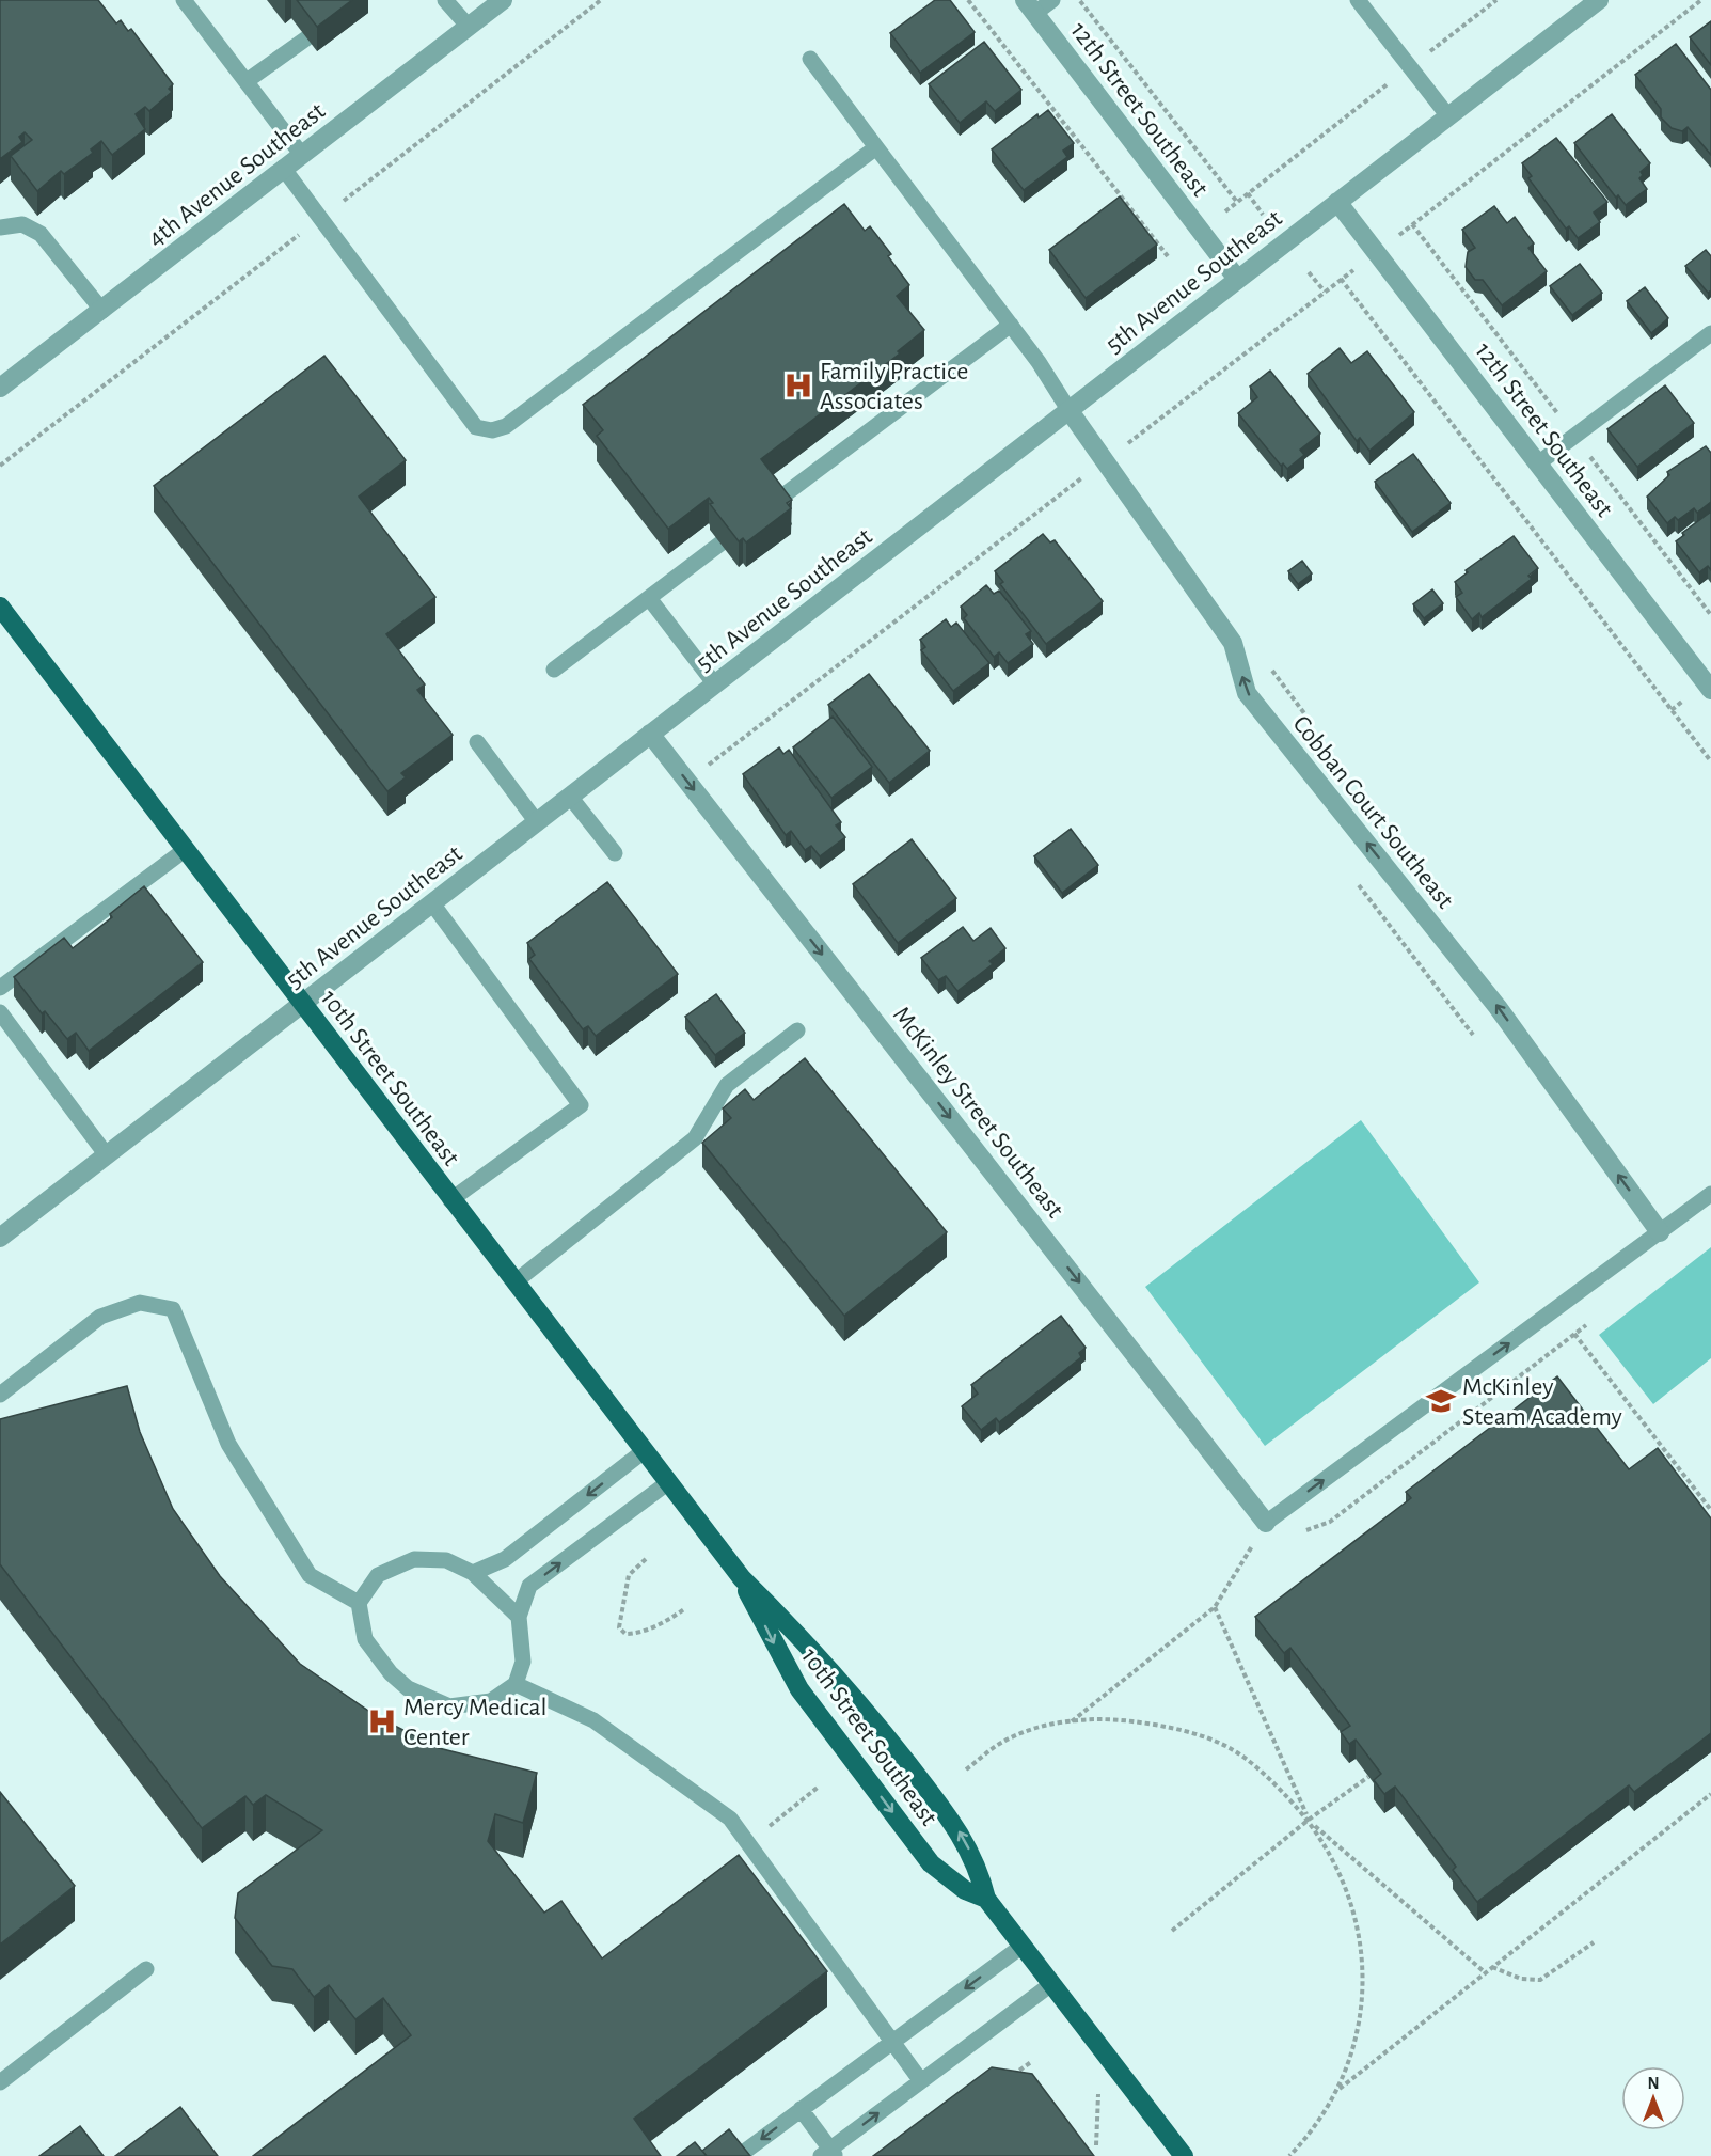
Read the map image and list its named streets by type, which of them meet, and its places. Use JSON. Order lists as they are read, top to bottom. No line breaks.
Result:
{"streets":{"main road":["10th Street Southeast"],"street":["12th Street Southeast","4th Avenue Southeast","5th Avenue Southeast","Cobban Court Southeast","McKinley Street Southeast"]},"crossings":[["12th Street Southeast","5th Avenue Southeast"],["5th Avenue Southeast","Cobban Court Southeast"],["5th Avenue Southeast","10th Street Southeast"],["5th Avenue Southeast","McKinley Street Southeast"]],"one_way":["Cobban Court Southeast","McKinley Street Southeast"],"places":{"hospital":["Family Practice Associates","Mercy Medical Center"],"school or university":["McKinley Steam Academy"]},"north":"top"}
